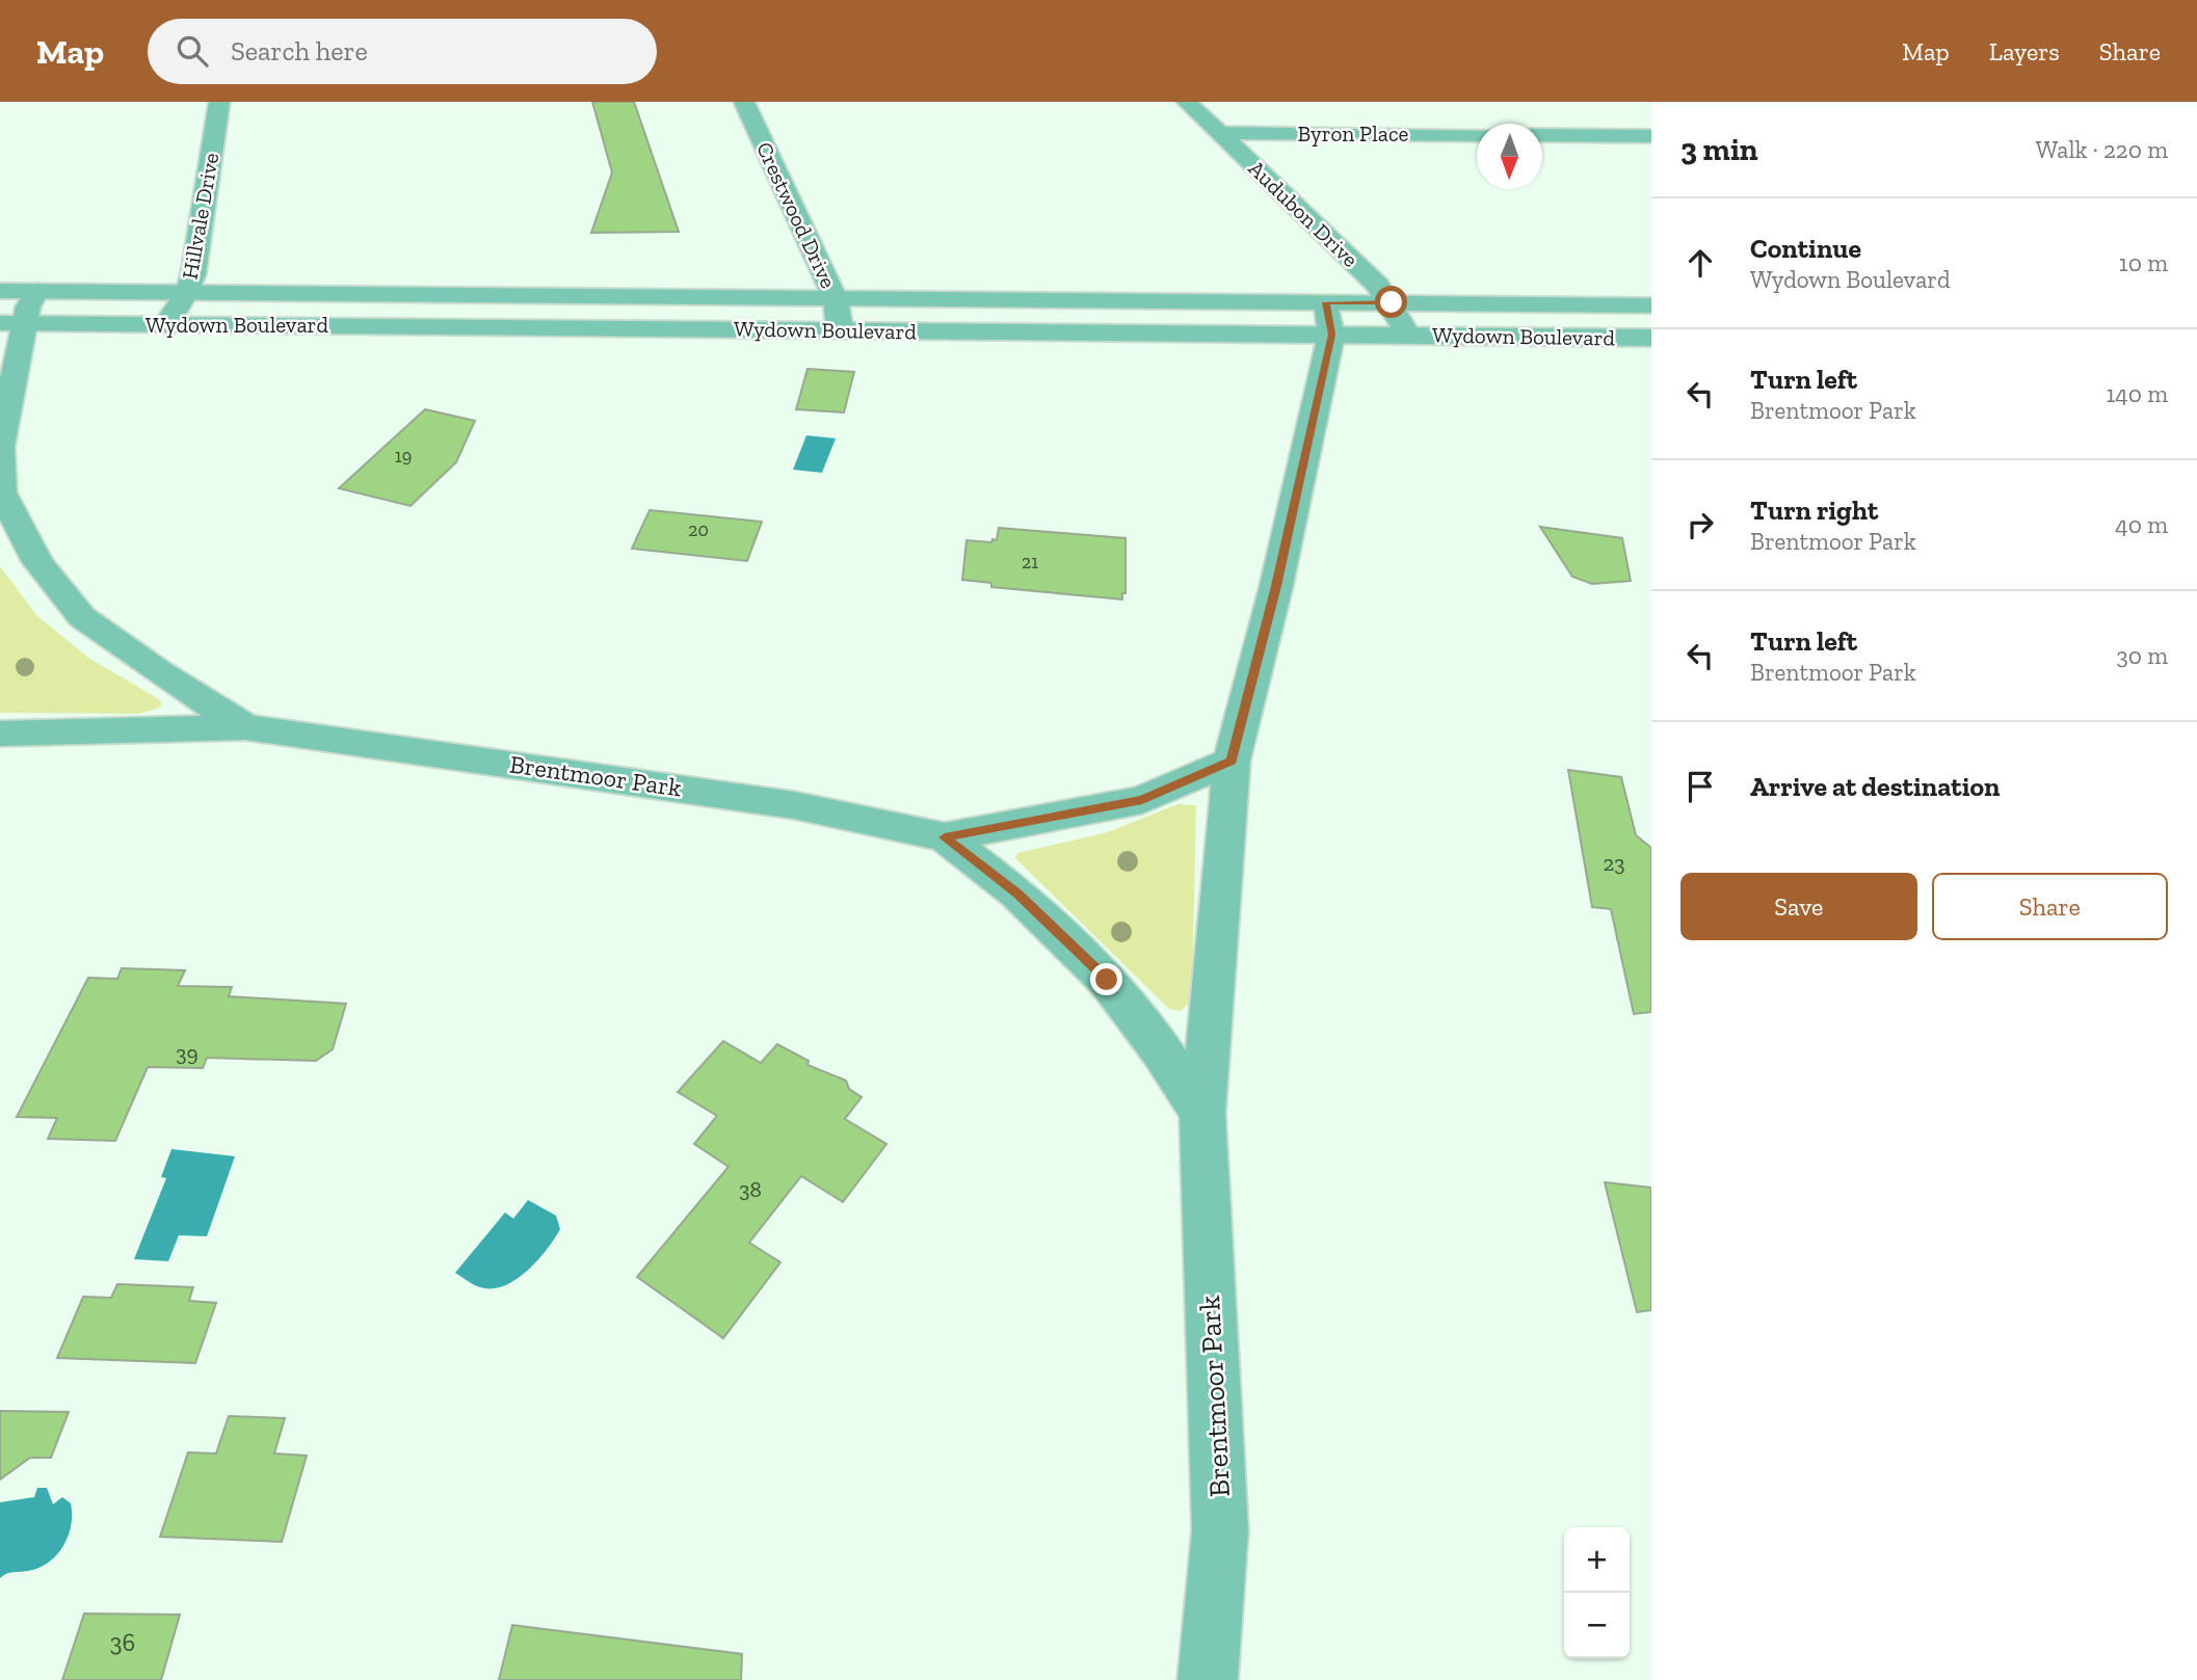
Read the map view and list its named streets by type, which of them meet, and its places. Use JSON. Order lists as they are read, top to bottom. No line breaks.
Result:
{"streets":{"street":["Byron Place","Audubon Drive","Crestwood Drive","Hillvale Drive","Wydown Boulevard","Brentmoor Park"]},"crossings":[["Byron Place","Audubon Drive"],["Audubon Drive","Wydown Boulevard"],["Crestwood Drive","Wydown Boulevard"],["Hillvale Drive","Wydown Boulevard"],["Wydown Boulevard","Brentmoor Park"]],"house_numbers":["19","20","21","23","39","38","36"],"north":"bottom","page":{"header":"Map","search":"Search here","nav":["Map","Layers","Share"],"heading":["3 min","Walk · 220 m"],"list":[["Continue","Wydown Boulevard","10 m"],["Turn left","Brentmoor Park","140 m"],["Turn right","Brentmoor Park","40 m"],["Turn left","Brentmoor Park","30 m"],"Arrive at destination"],"buttons":["Save","Share"],"map_buttons":["+","−"]}}
